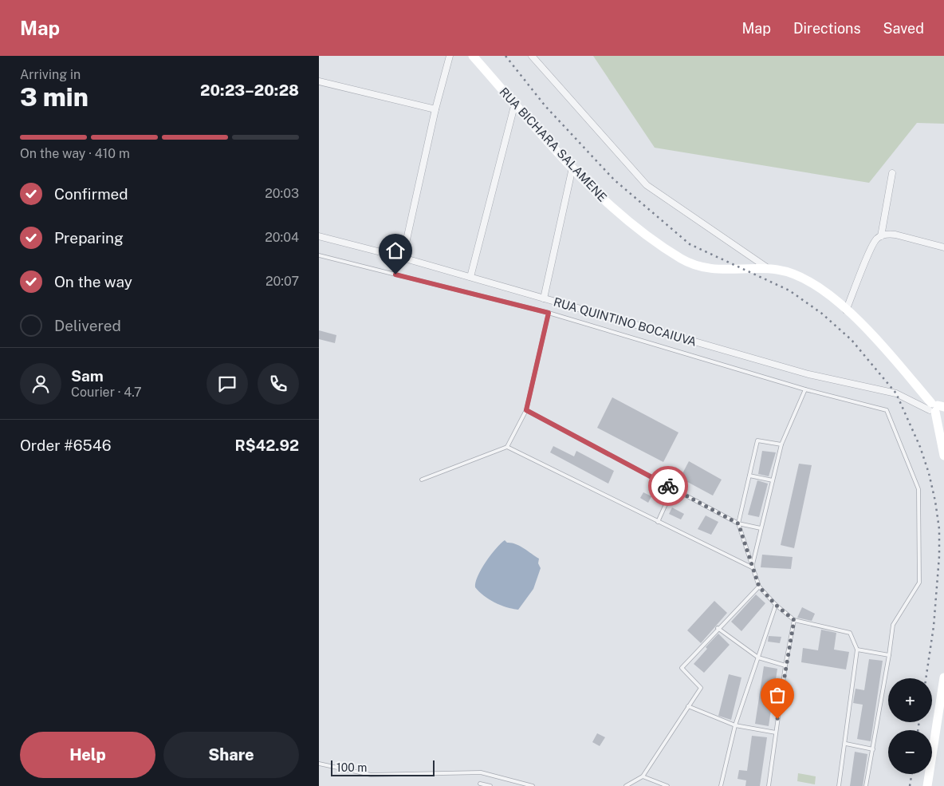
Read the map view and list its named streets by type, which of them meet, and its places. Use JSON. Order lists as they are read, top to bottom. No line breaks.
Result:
{"streets":{"main road":["RUA BICHARA SALAMENE"],"street":["RUA QUINTINO BOCAIUVA"]},"crossings":[["RUA BICHARA SALAMENE","RUA QUINTINO BOCAIUVA"]],"scale_bar":"100 m","page":{"header":"Map","nav":["Map","Directions","Saved"],"heading":["3 min","Arriving in","20:23–20:28"],"panel":["Sam","Courier · 4.7","Order #6546","R$42.92"],"bar":"On the way · 410 m","list":[["Confirmed","20:03"],["Preparing","20:04"],["On the way","20:07"],"Delivered"],"map_buttons":["+","−"],"buttons":["Help","Share"],"scale":"100 m"}}
